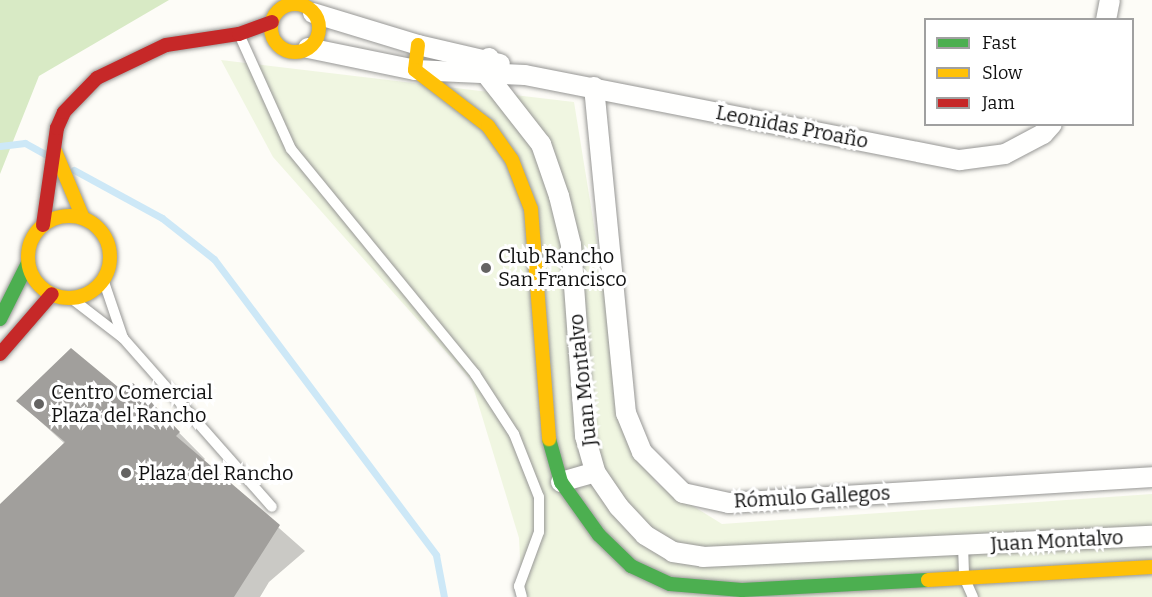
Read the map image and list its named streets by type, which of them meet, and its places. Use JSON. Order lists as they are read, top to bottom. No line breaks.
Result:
{"streets":{"street":["Leonidas Proaño","Juan Montalvo","Rómulo Gallegos"]},"crossings":[["Leonidas Proaño","Juan Montalvo"],["Leonidas Proaño","Rómulo Gallegos"]],"places":["Club Rancho San Francisco","Centro Comercial Plaza del Rancho","Plaza del Rancho"],"legend":["Fast","Slow","Jam"]}
